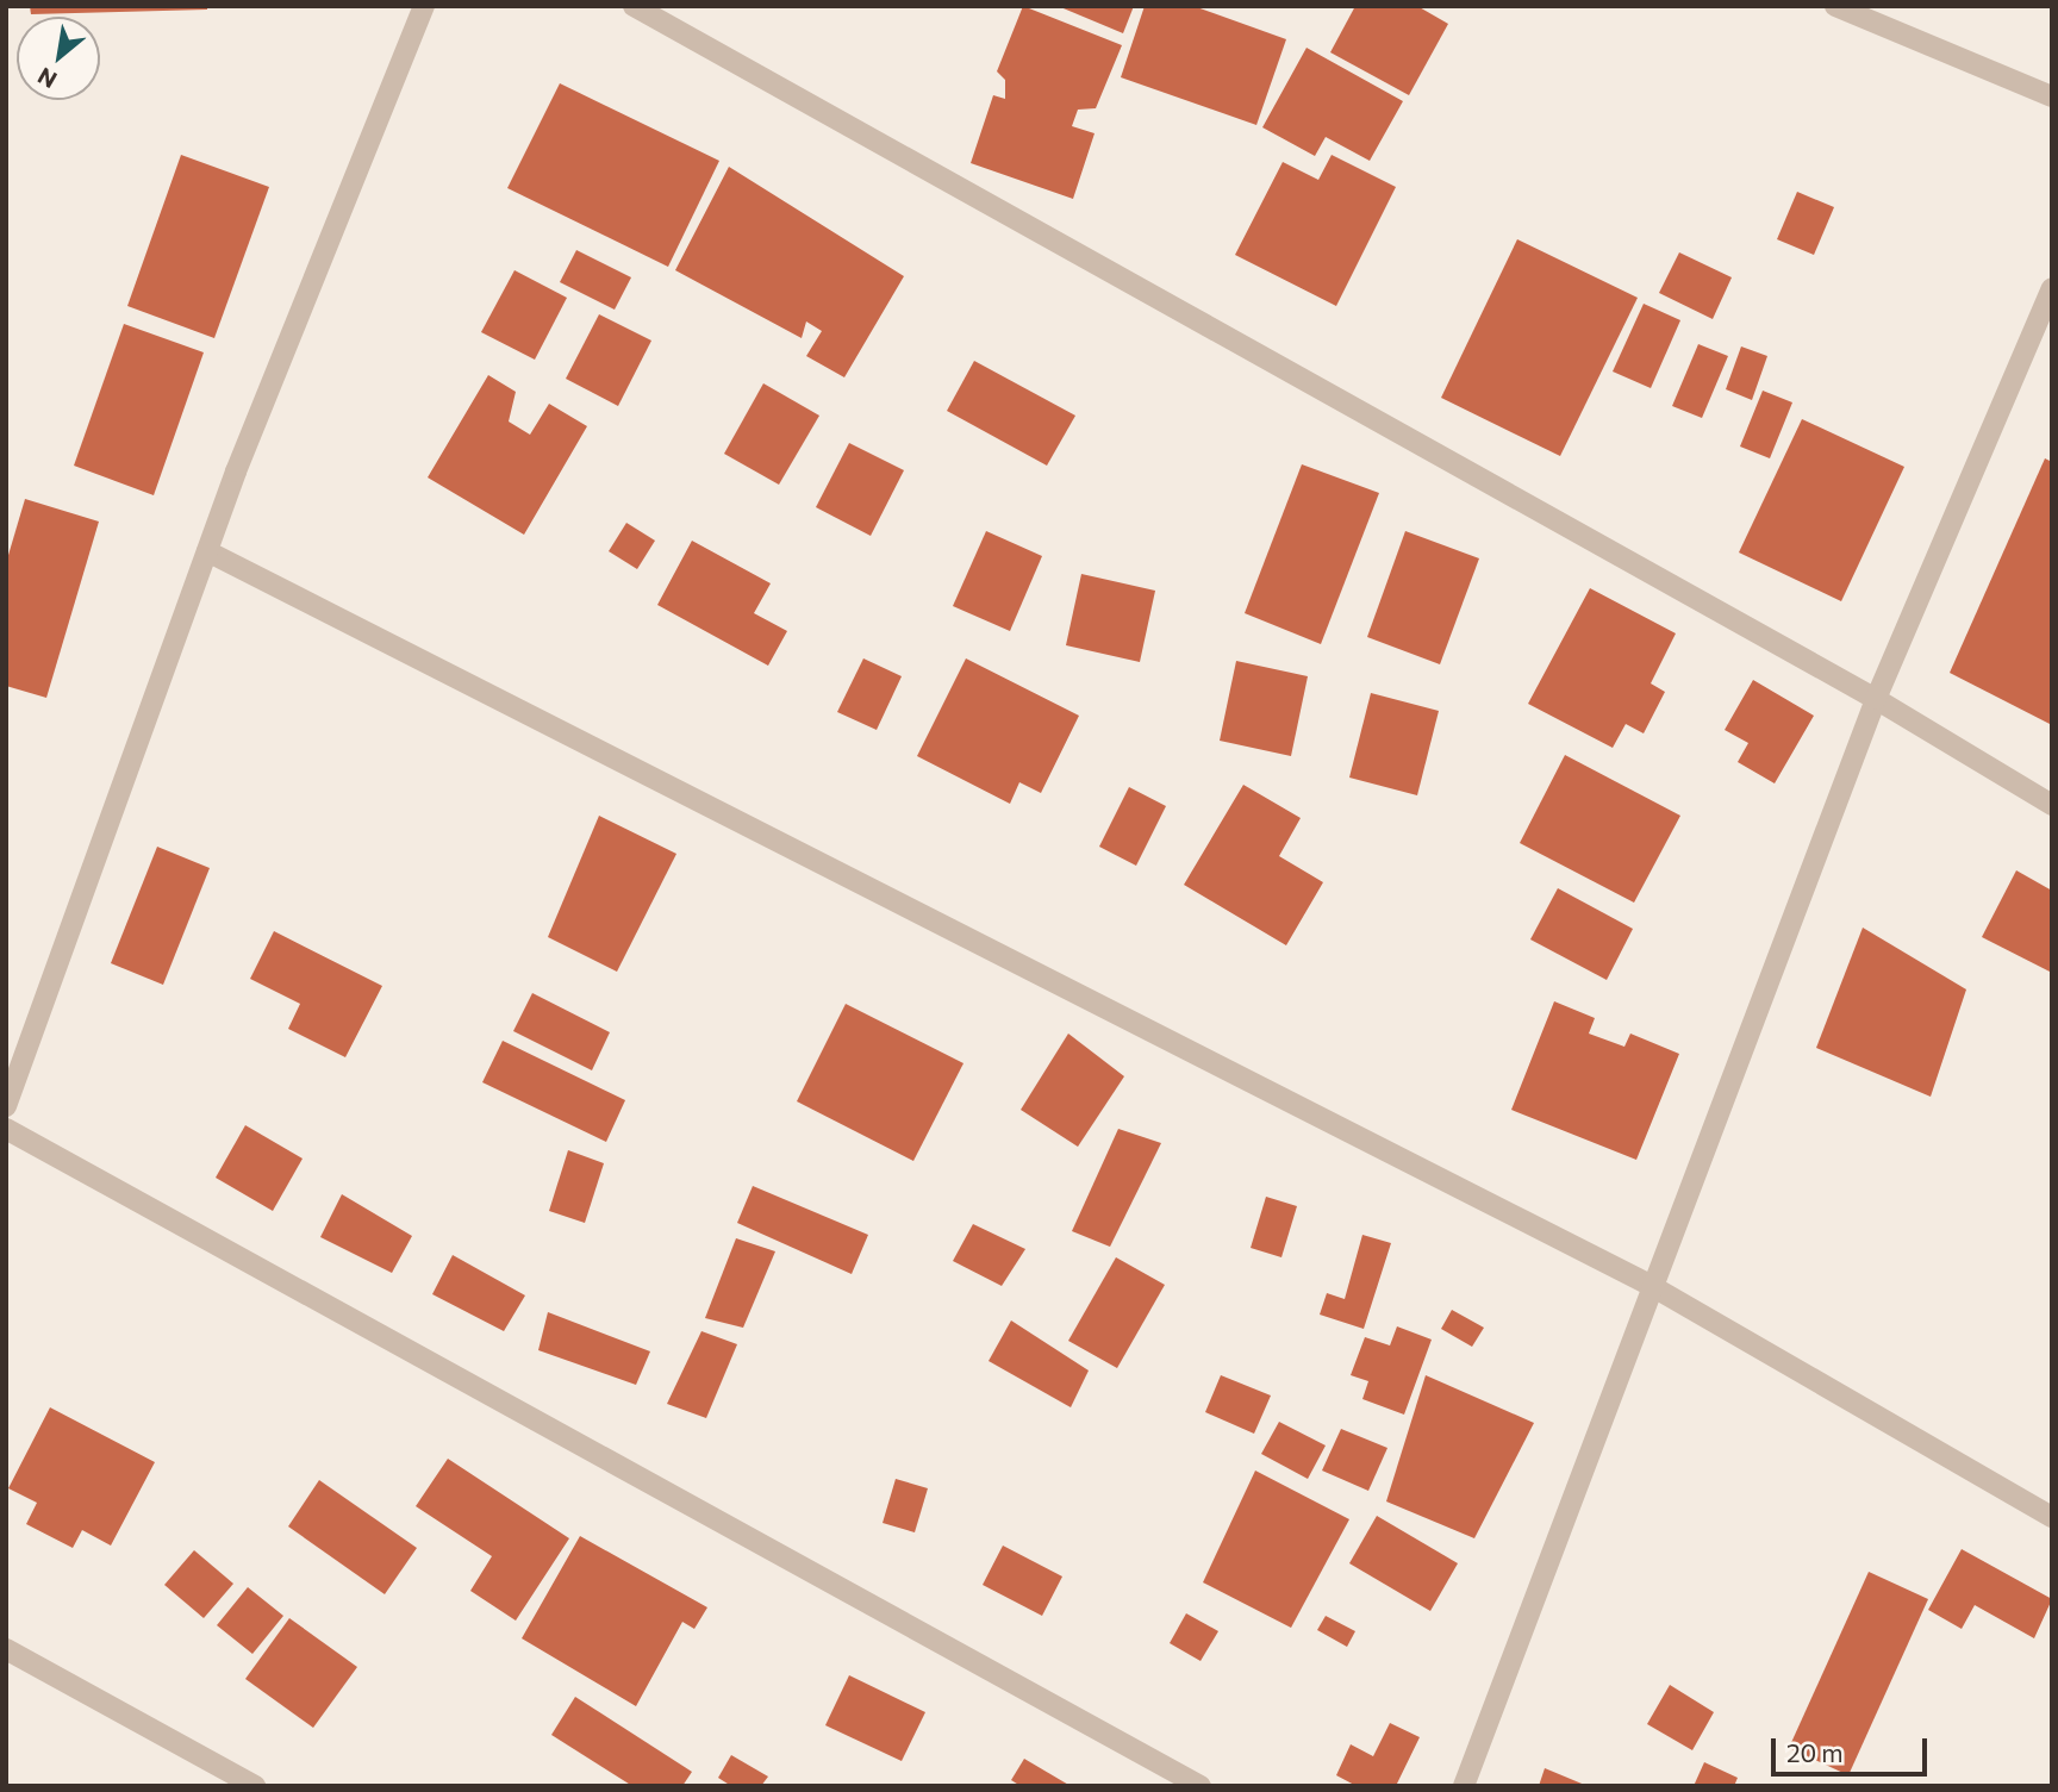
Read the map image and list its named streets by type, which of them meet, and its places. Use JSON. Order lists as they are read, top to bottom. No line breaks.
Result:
{"scale_bar":"20 m","north":"bottom left"}
